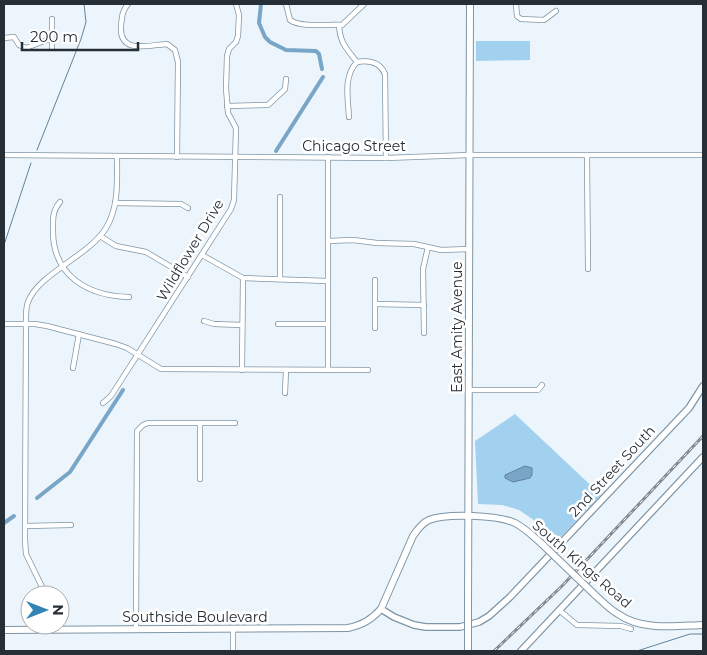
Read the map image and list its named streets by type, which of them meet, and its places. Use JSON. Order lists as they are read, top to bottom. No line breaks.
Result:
{"streets":{"main road":["East Amity Avenue","South Kings Road","Southside Boulevard"],"street":["Chicago Street","Wildflower Drive","2nd Street South"]},"crossings":[["Chicago Street","Wildflower Drive"],["Chicago Street","East Amity Avenue"],["East Amity Avenue","South Kings Road"],["2nd Street South","South Kings Road"],["2nd Street South","Southside Boulevard"],["South Kings Road","Southside Boulevard"]],"scale_bar":"200 m","north":"right"}
